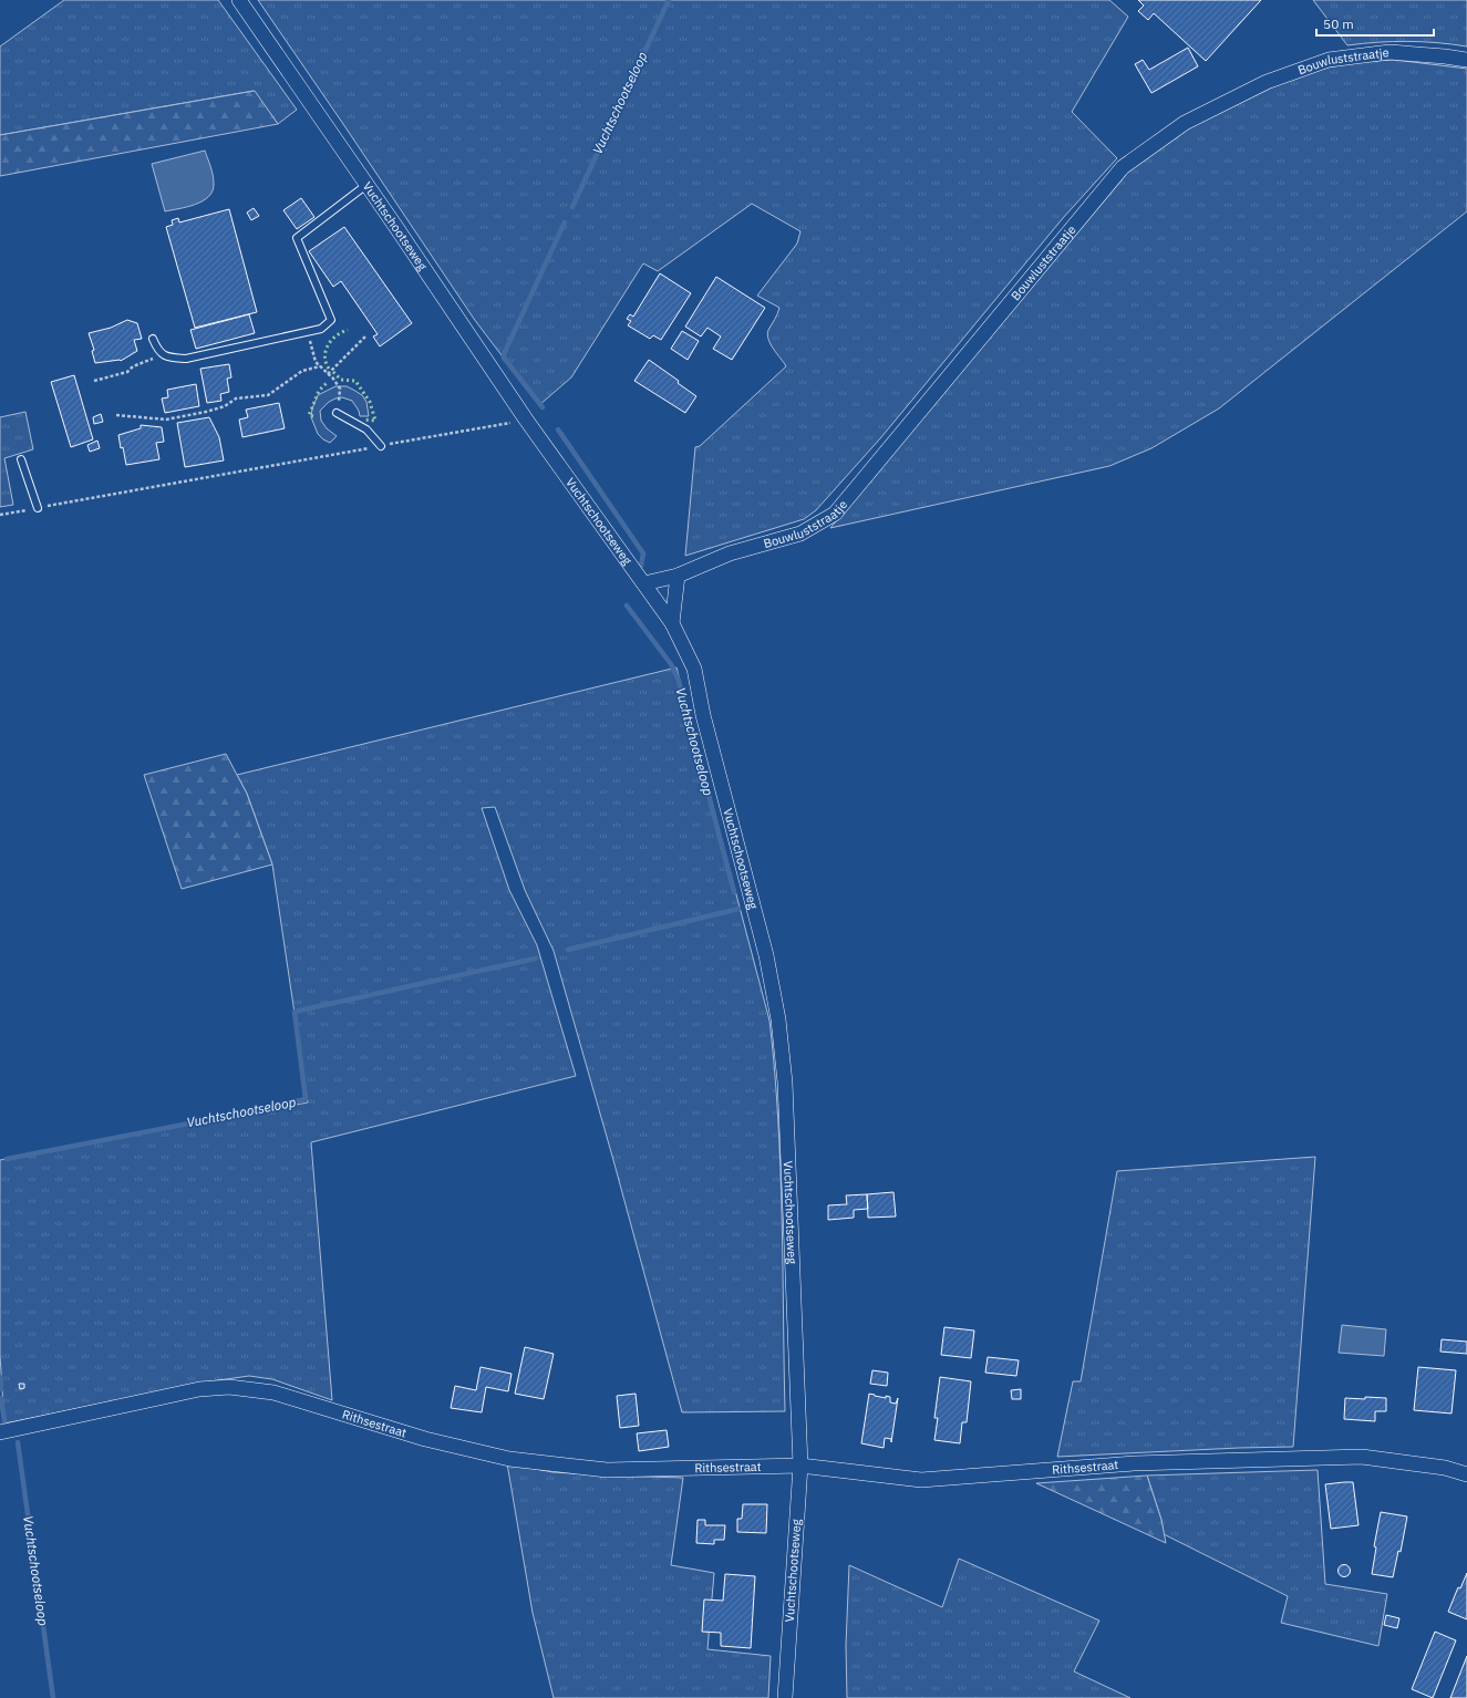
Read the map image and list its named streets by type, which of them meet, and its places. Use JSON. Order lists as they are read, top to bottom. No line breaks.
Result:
{"streets":{"street":["Bouwluststraatje","Vuchtschootseweg","Rithsestraat"]},"crossings":[["Bouwluststraatje","Vuchtschootseweg"],["Vuchtschootseweg","Rithsestraat"]],"water":["Vuchtschootseloop"],"scale_bar":"50 m"}
